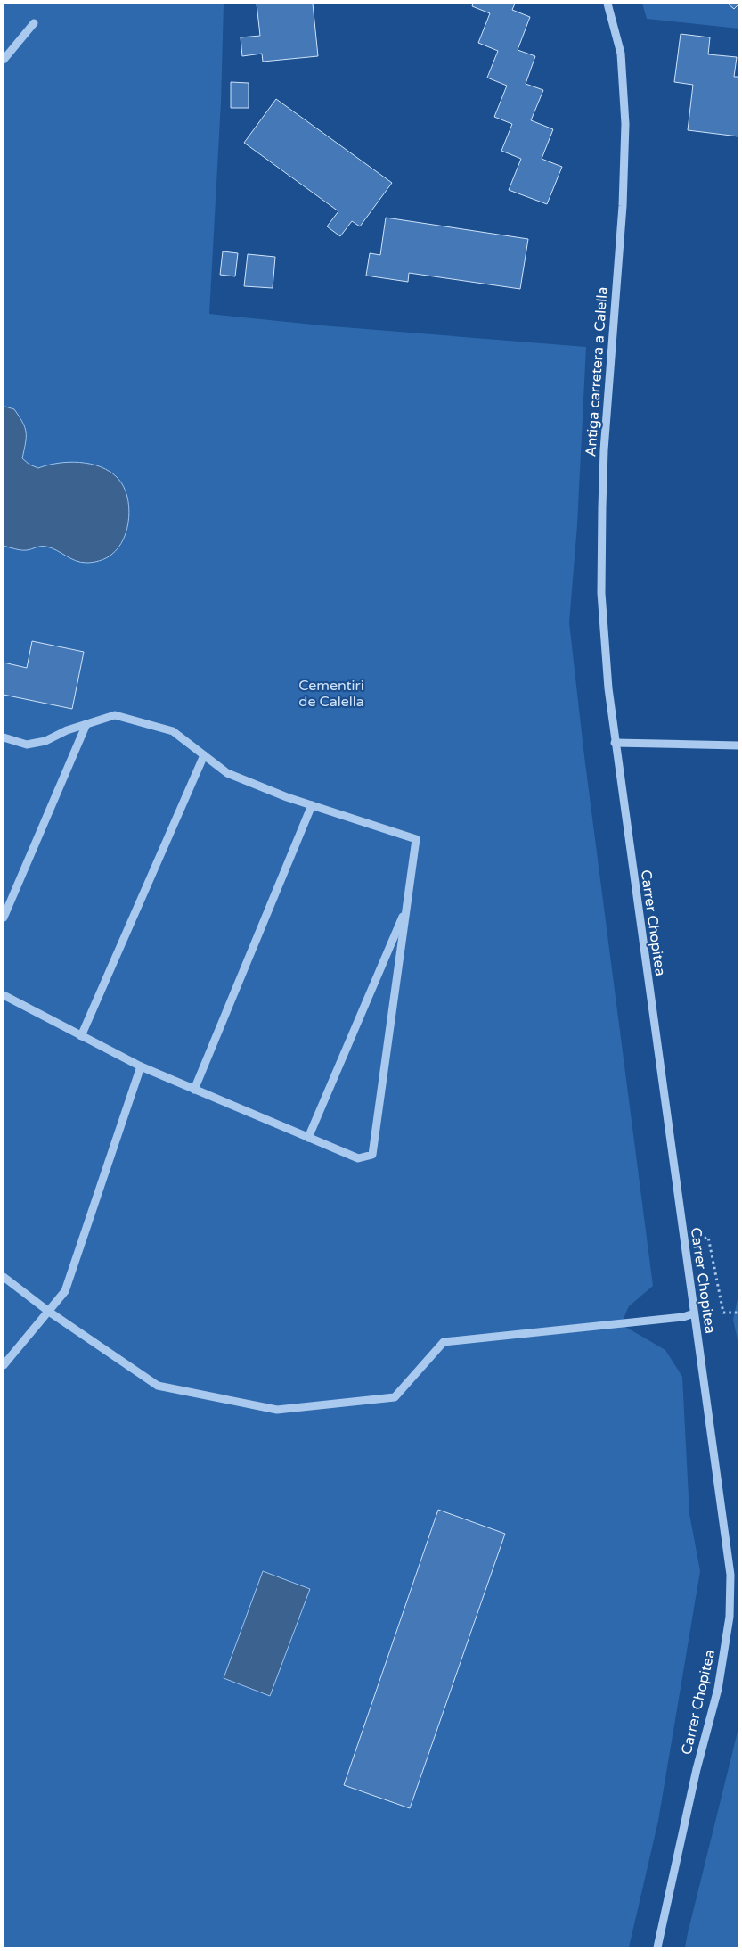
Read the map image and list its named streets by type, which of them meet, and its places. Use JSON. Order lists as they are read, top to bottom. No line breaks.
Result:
{"streets":{"street":["Antiga carretera a Calella","Carrer Chopitea"]},"crossings":[["Antiga carretera a Calella","Carrer Chopitea"]],"parks":["Cementiri de Calella"]}
